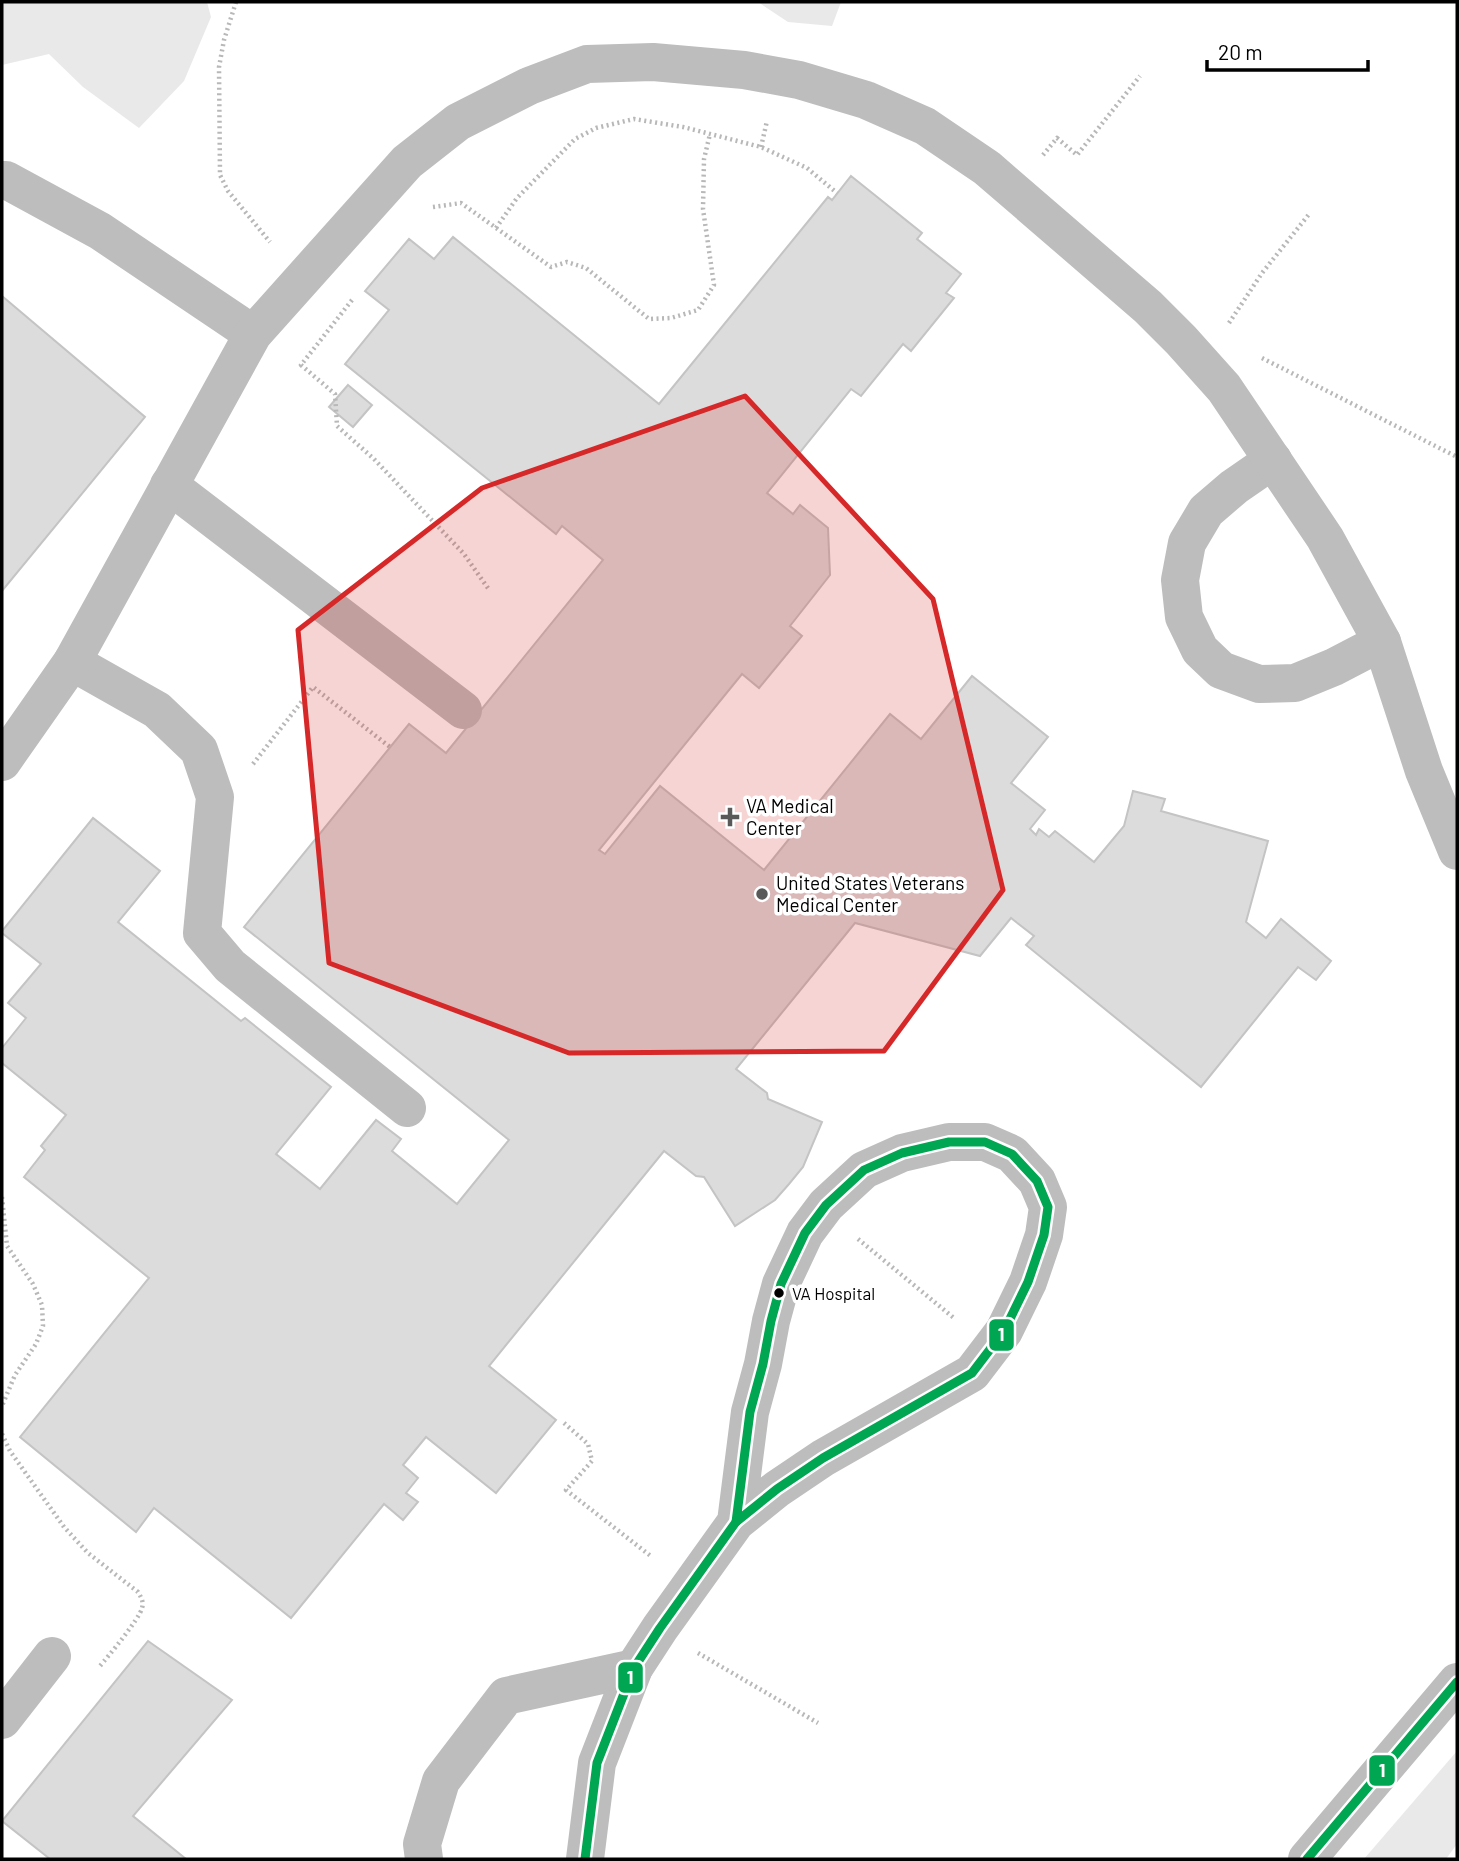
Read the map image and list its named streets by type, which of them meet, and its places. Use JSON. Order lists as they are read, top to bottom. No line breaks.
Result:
{"places":{"health":["VA Medical Center"],"other":["United States Veterans Medical Center","VA Hospital"]},"lines":["transit line 1"],"scale_bar":"20 m"}
